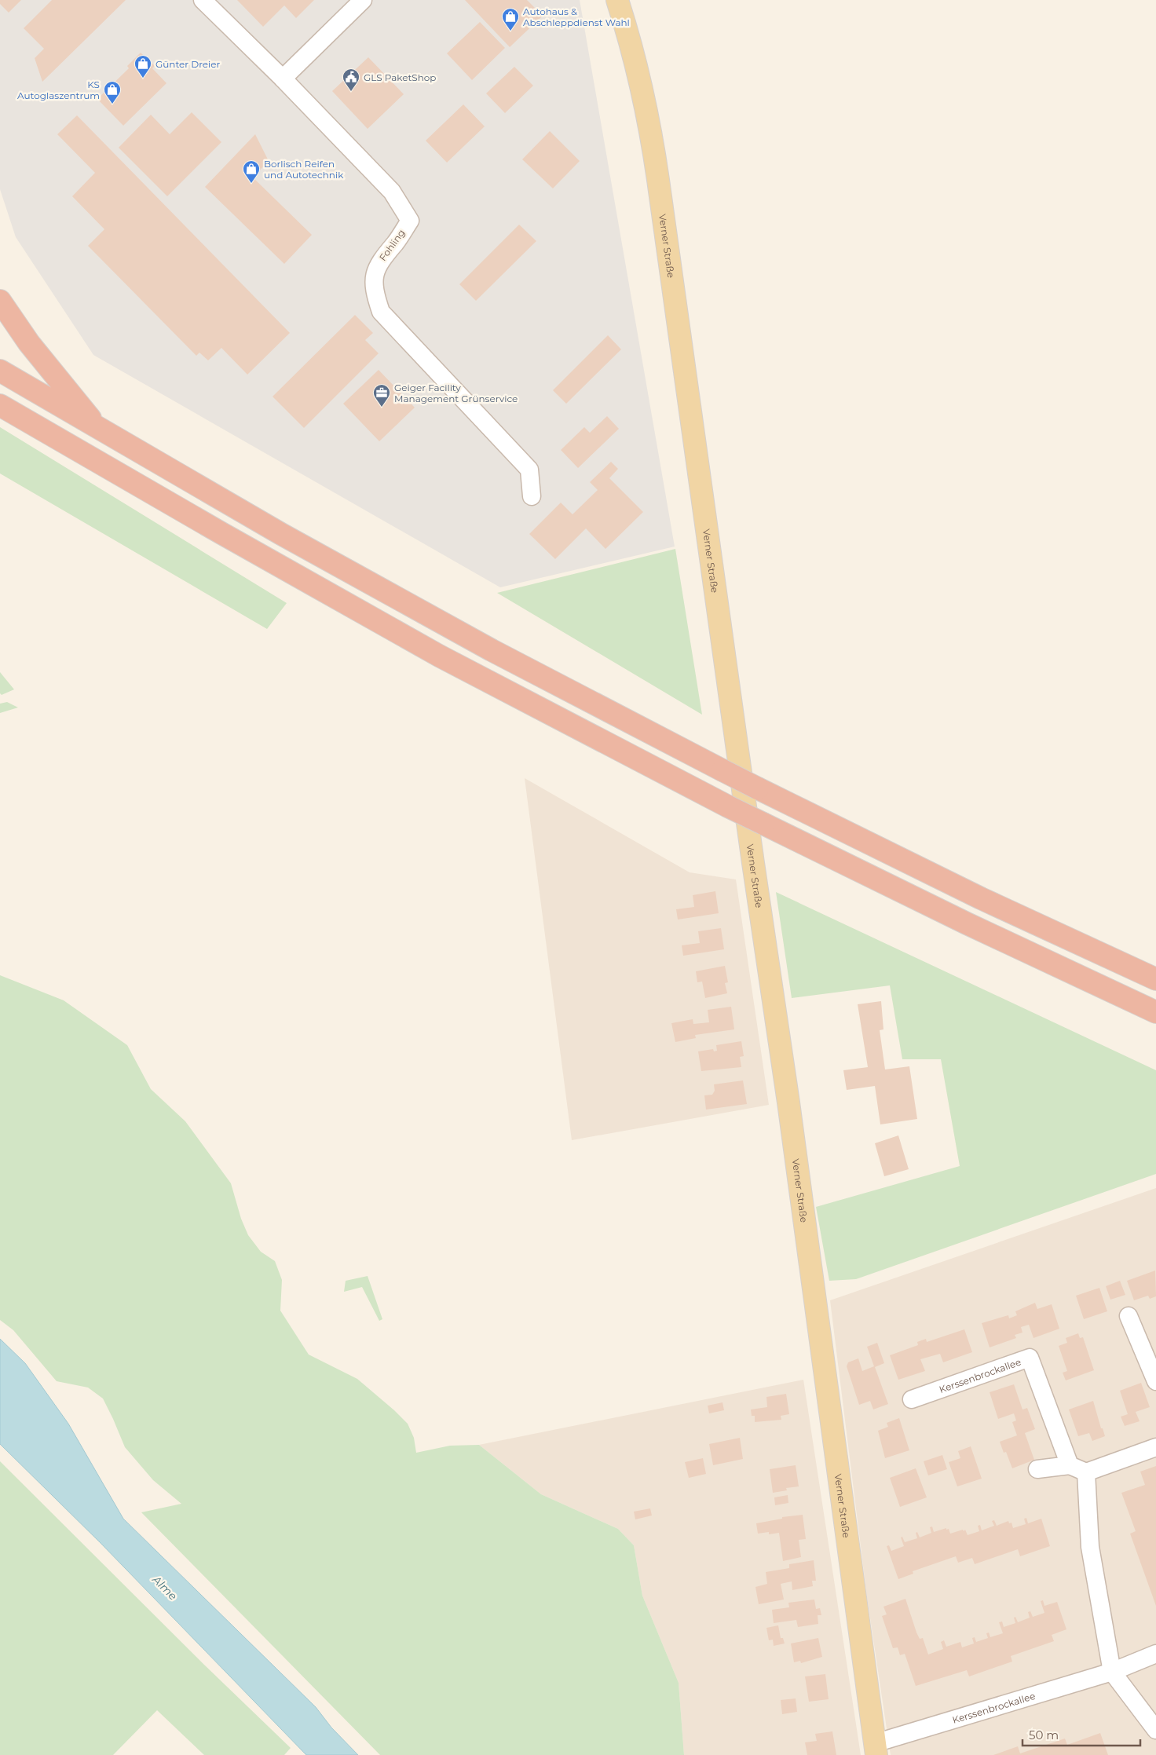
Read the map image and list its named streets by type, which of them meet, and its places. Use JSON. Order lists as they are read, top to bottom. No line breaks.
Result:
{"streets":{"main road":["Verner Straße"],"street":["Fohling","Kerssenbrockallee"]},"crossings":[["Verner Straße","Kerssenbrockallee"]],"water":["Alme"],"places":{"shop":["Autohaus & Abschleppdienst Wahl","Günter Dreier","KS Autoglaszentrum","Borlisch Reifen und Autotechnik"],"public building":["GLS PaketShop"],"office":["Geiger Facility Management Grünservice"]},"scale_bar":"50 m"}
